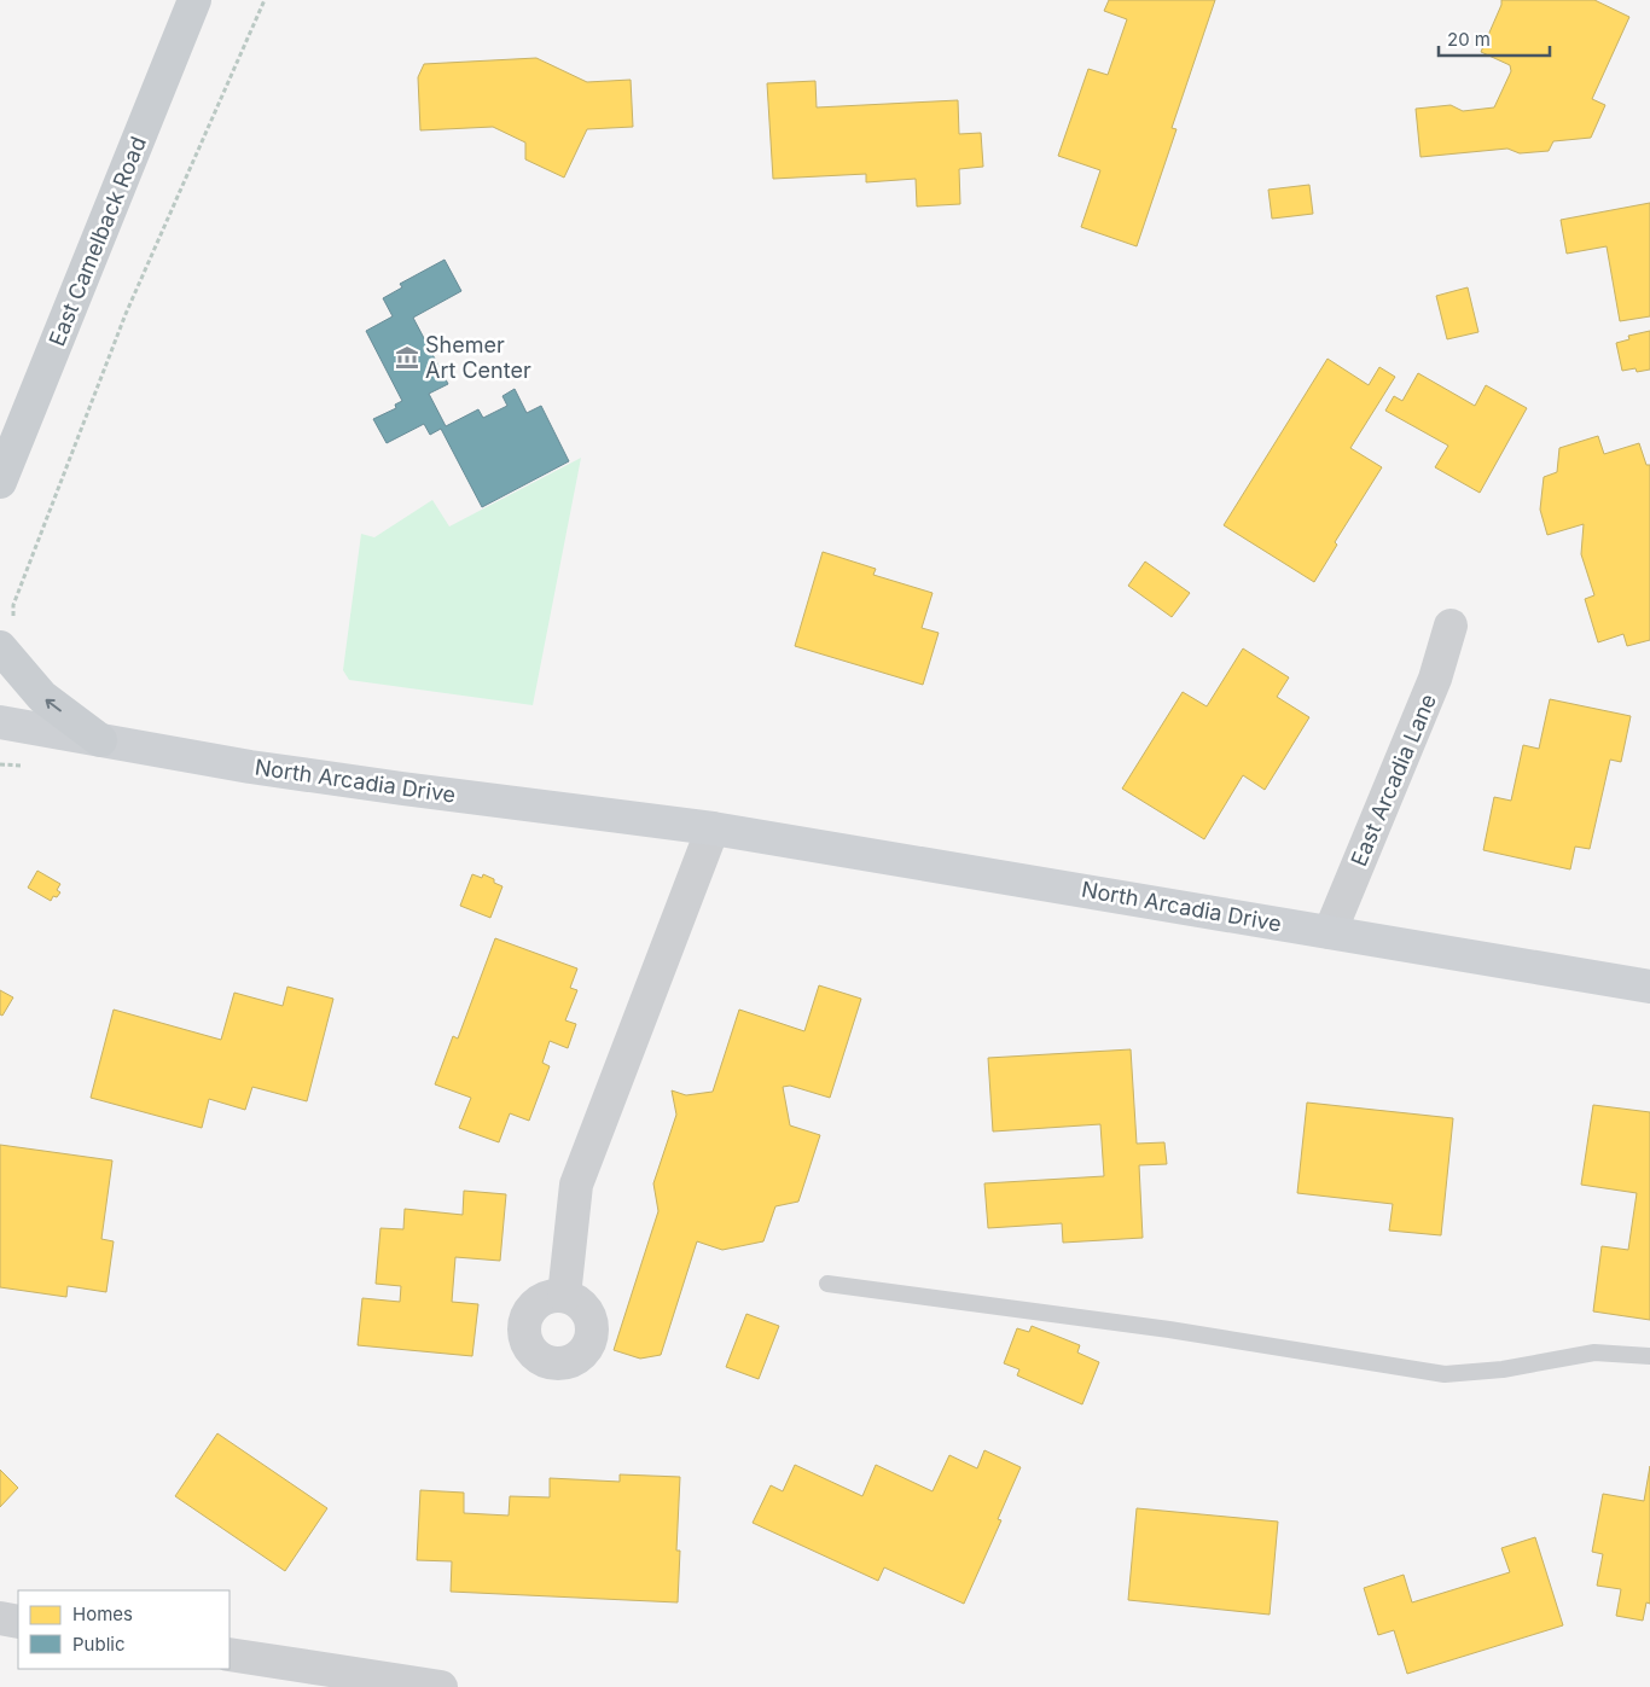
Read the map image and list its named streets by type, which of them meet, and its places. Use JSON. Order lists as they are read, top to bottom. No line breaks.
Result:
{"streets":{"main road":["East Camelback Road"],"street":["East Arcadia Lane","North Arcadia Drive"]},"crossings":[["East Arcadia Lane","North Arcadia Drive"]],"places":{"museum":["Shemer Art Center"]},"legend":["Homes","Public"],"scale_bar":"20 m"}
